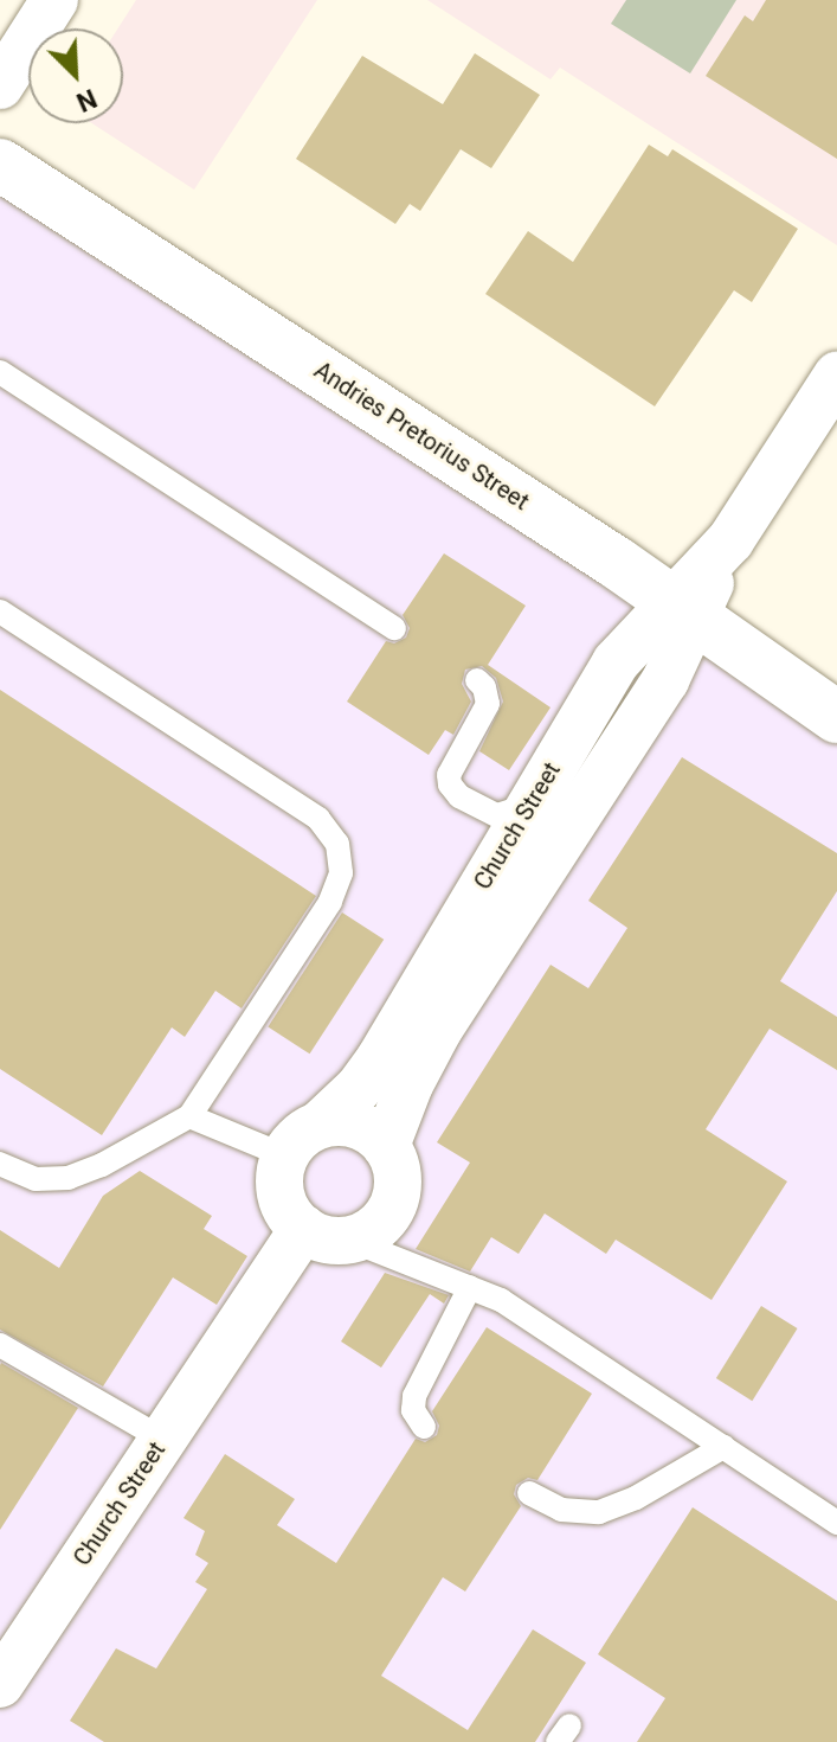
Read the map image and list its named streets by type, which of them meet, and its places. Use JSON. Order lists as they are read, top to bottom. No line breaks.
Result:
{"streets":{"street":["Andries Pretorius Street","Church Street"]},"crossings":[["Andries Pretorius Street","Church Street"]],"north":"bottom right"}
